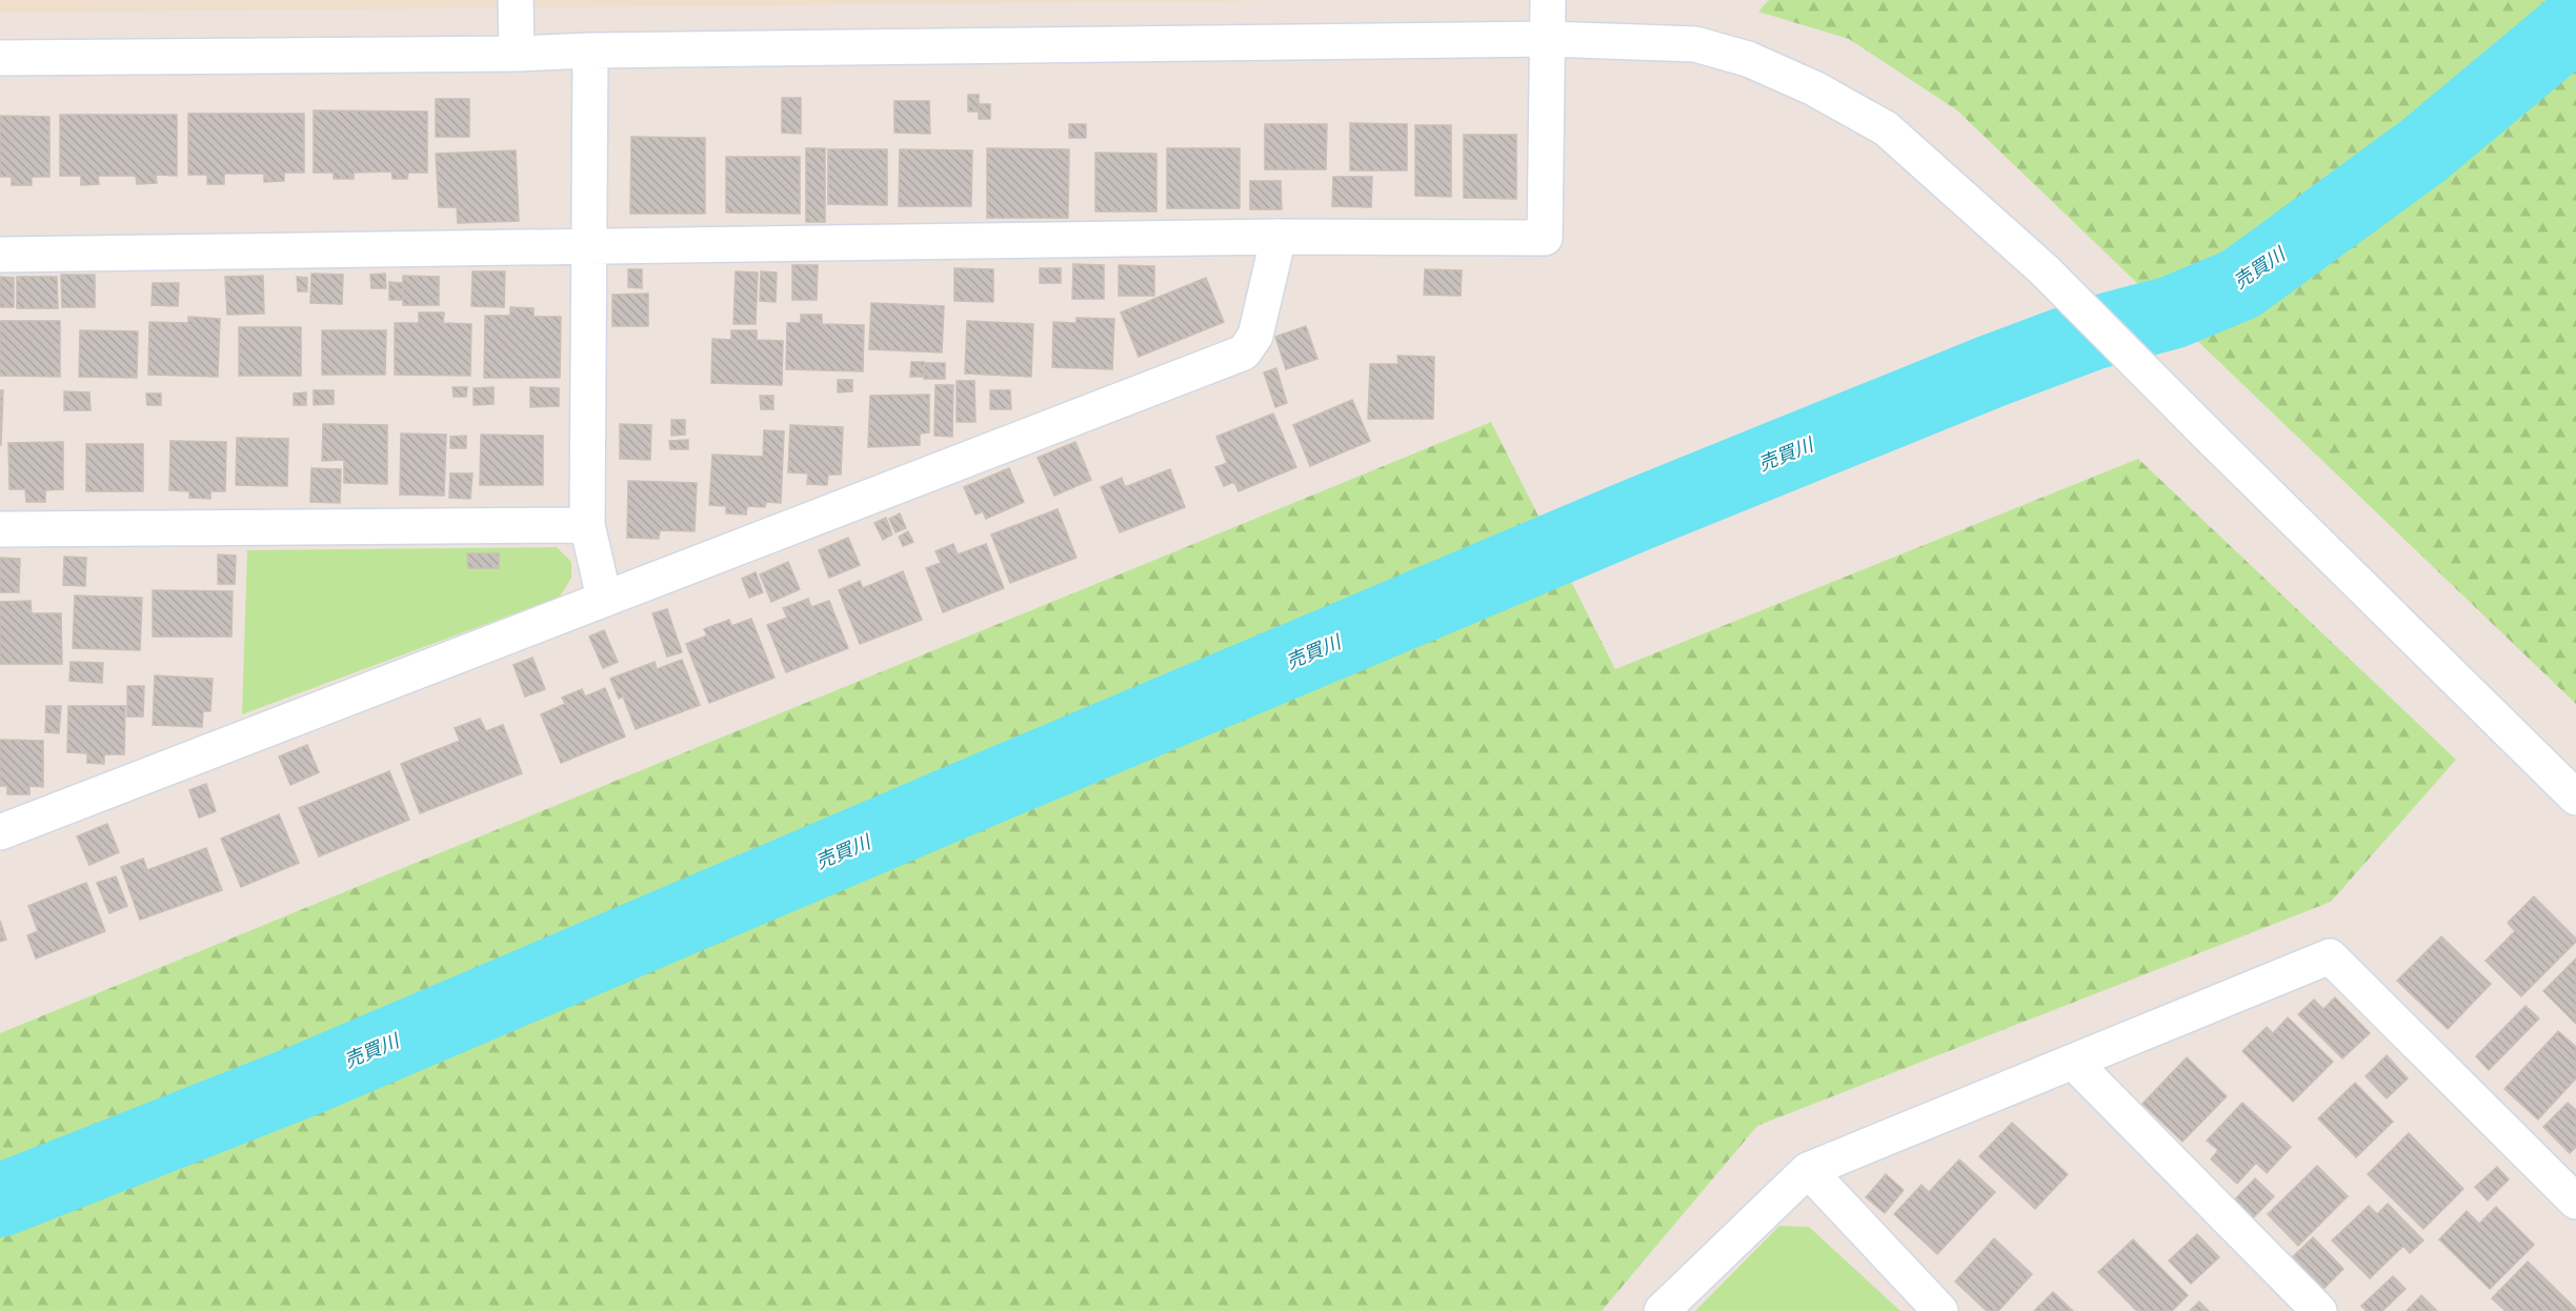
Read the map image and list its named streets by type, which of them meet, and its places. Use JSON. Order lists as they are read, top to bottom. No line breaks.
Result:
{"water":["売買川"]}
